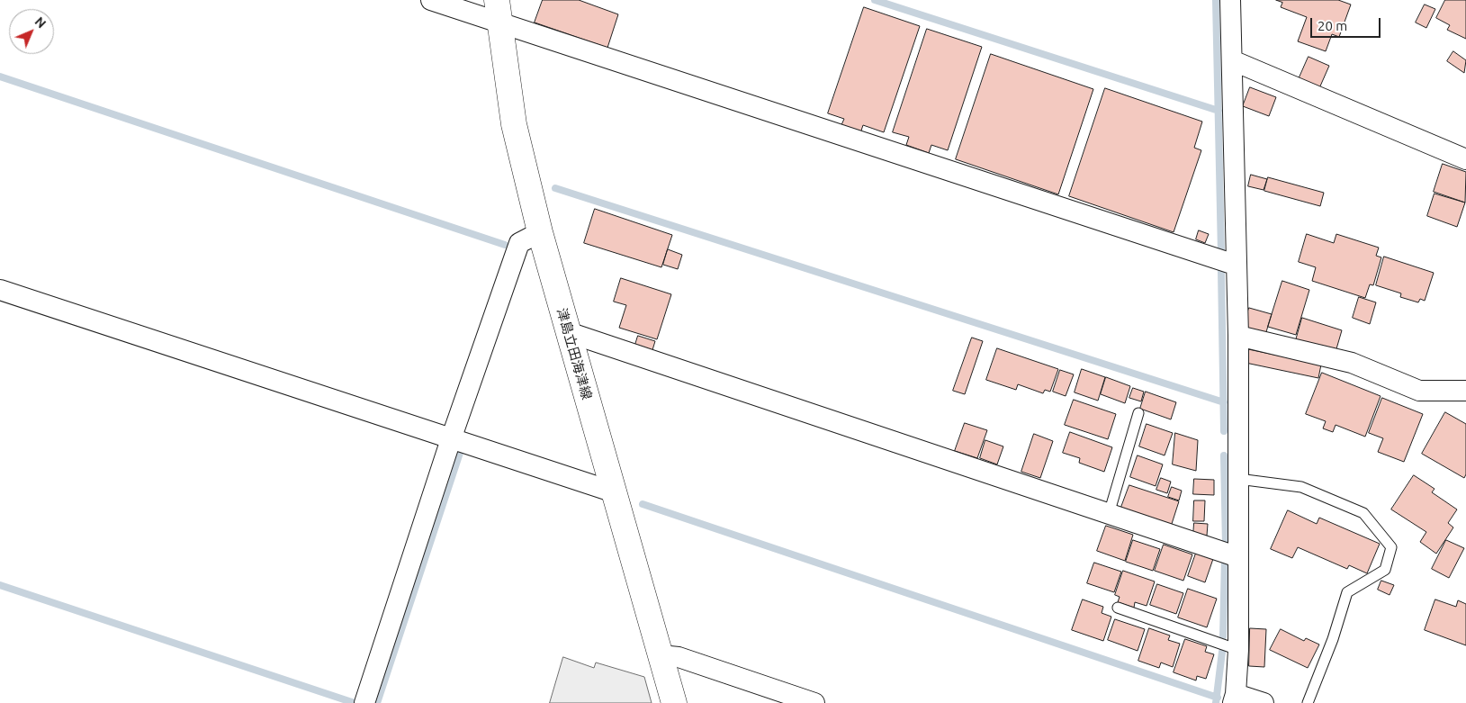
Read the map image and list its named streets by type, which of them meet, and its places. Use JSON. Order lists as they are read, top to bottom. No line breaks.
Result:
{"streets":{"main road":["津島立田海津線"]},"scale_bar":"20 m","north":"top right"}
